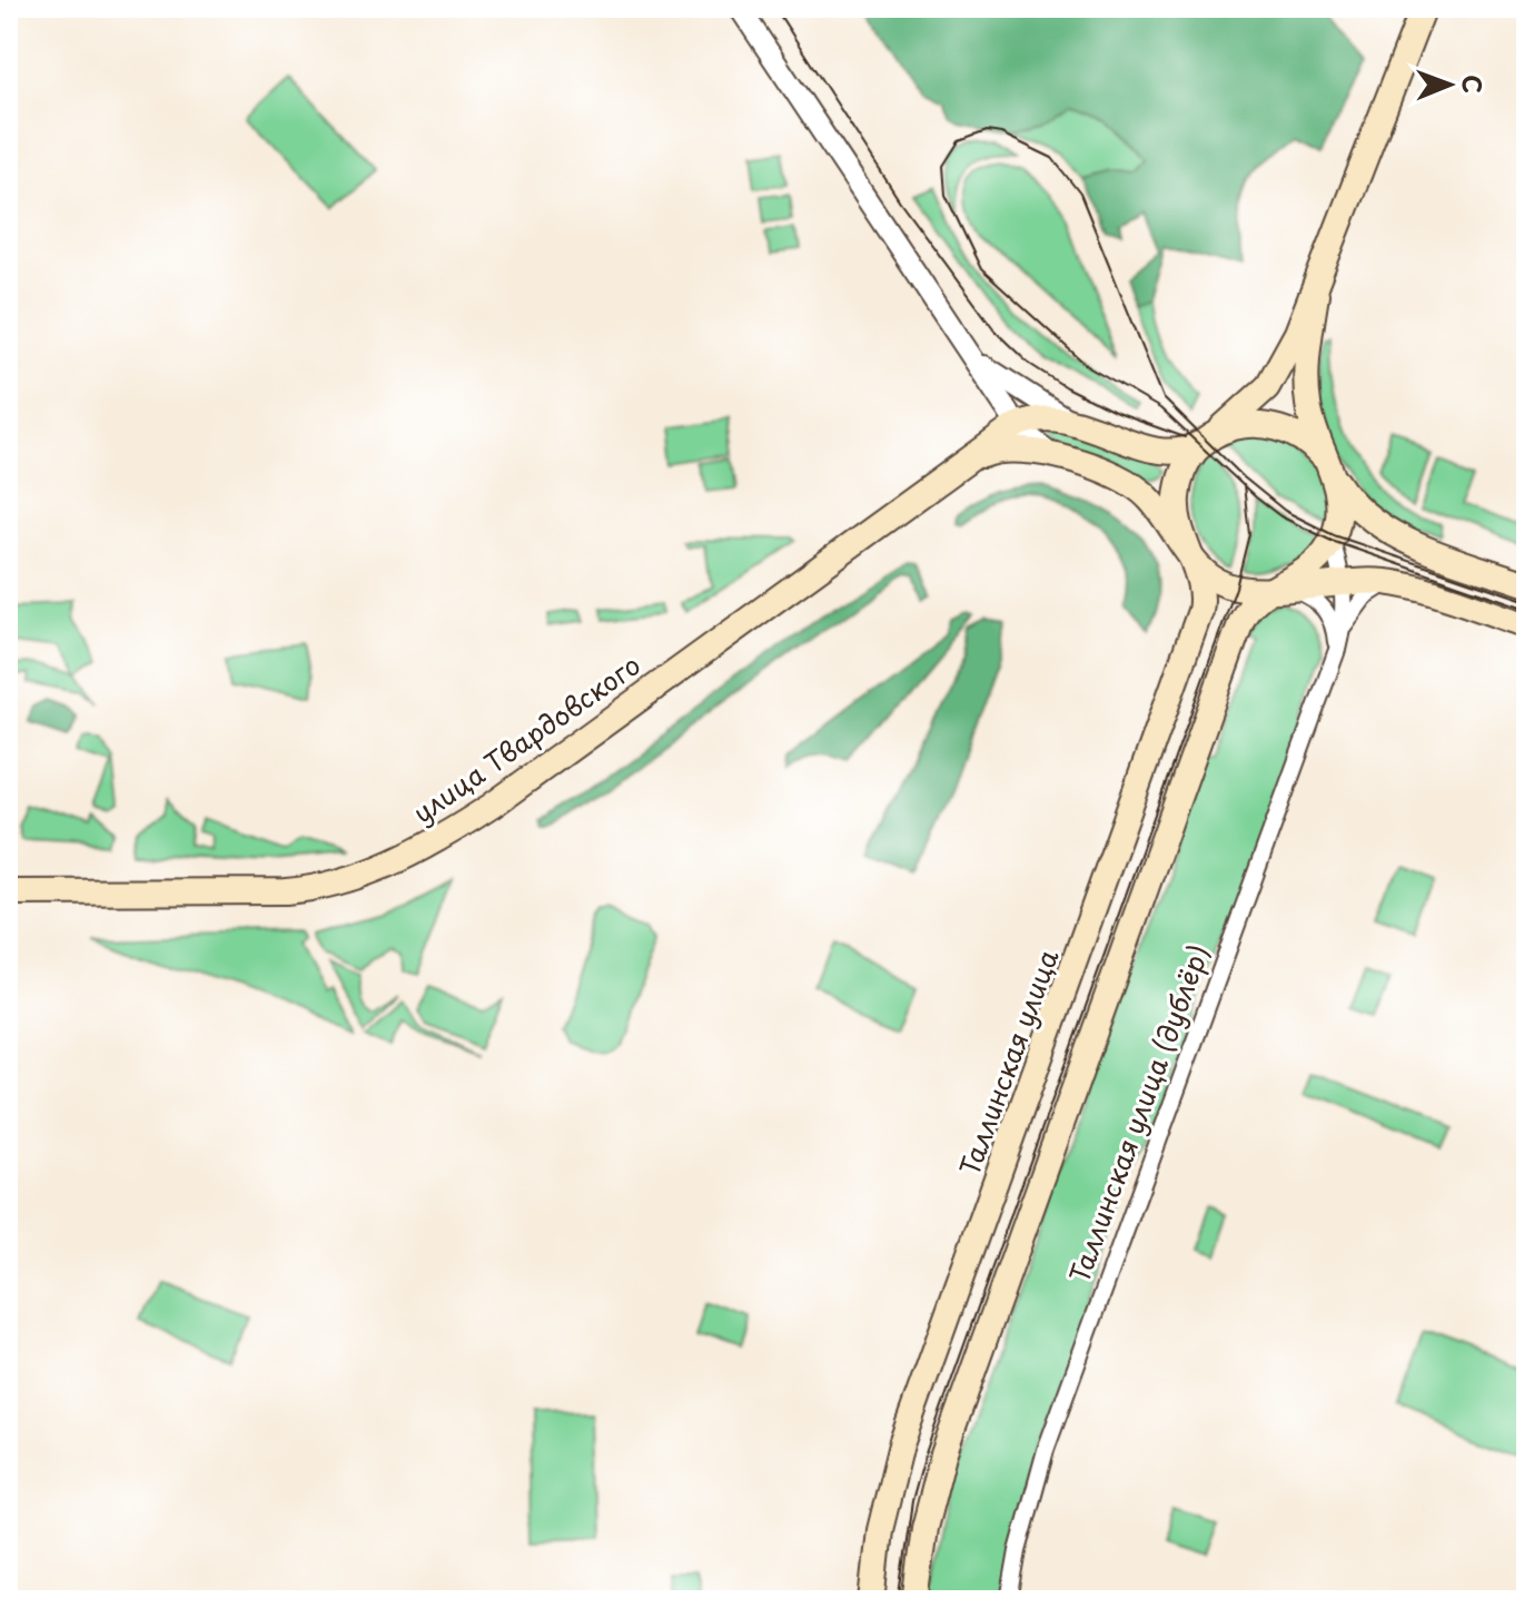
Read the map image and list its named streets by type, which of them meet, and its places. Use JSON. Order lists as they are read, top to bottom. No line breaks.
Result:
{"streets":{"main road":["улица Твардовского","Таллинская улица"],"street":["Таллинская улица (дублёр)"]},"crossings":[["улица Твардовского","Таллинская улица"],["улица Твардовского","Таллинская улица (дублёр)"],["Таллинская улица","Таллинская улица (дублёр)"]],"north":"right"}
